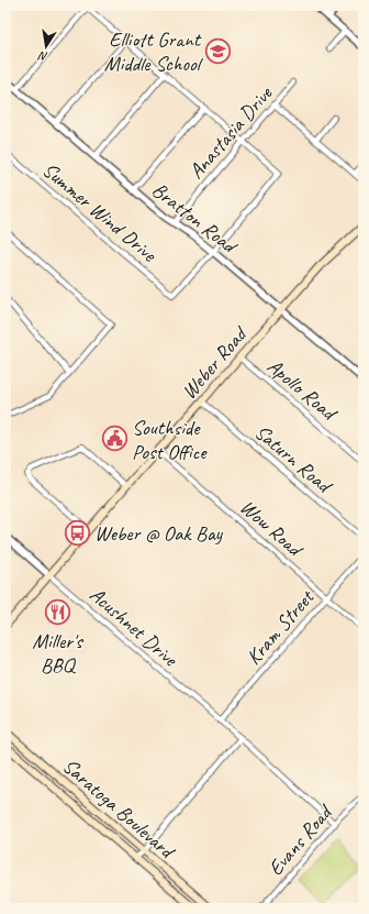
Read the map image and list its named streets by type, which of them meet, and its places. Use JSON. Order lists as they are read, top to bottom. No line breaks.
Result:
{"streets":{"main road":["Weber Road","Saratoga Boulevard"],"street":["Anastasia Drive","Summer Wind Drive","Bratton Road","Apollo Road","Saturn Road","Wow Road","Acushnet Drive","Kram Street","Evans Road"]},"crossings":[["Anastasia Drive","Bratton Road"],["Summer Wind Drive","Bratton Road"],["Bratton Road","Weber Road"],["Weber Road","Apollo Road"],["Weber Road","Saturn Road"],["Weber Road","Wow Road"],["Weber Road","Acushnet Drive"],["Wow Road","Kram Street"],["Acushnet Drive","Kram Street"],["Acushnet Drive","Evans Road"]],"places":{"school or university":["Elliott Grant Middle School"],"public building":["Southside Post Office"],"bus stop":["Weber @ Oak Bay"],"restaurant":["Miller's BBQ"]},"north":"bottom"}
